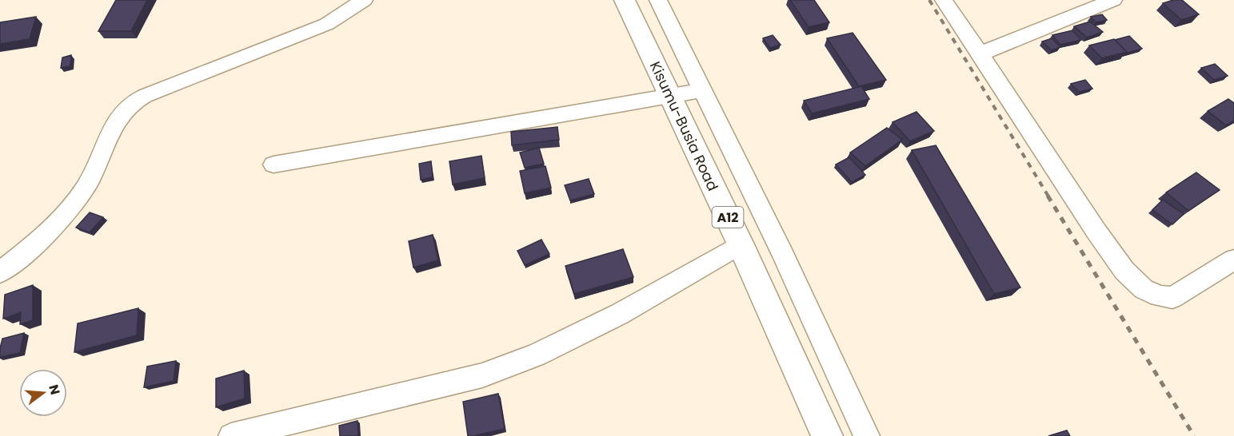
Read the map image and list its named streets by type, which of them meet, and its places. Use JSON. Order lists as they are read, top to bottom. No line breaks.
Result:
{"streets":{"highway":["Kisumu-Busia Road","A12"]},"north":"right"}
